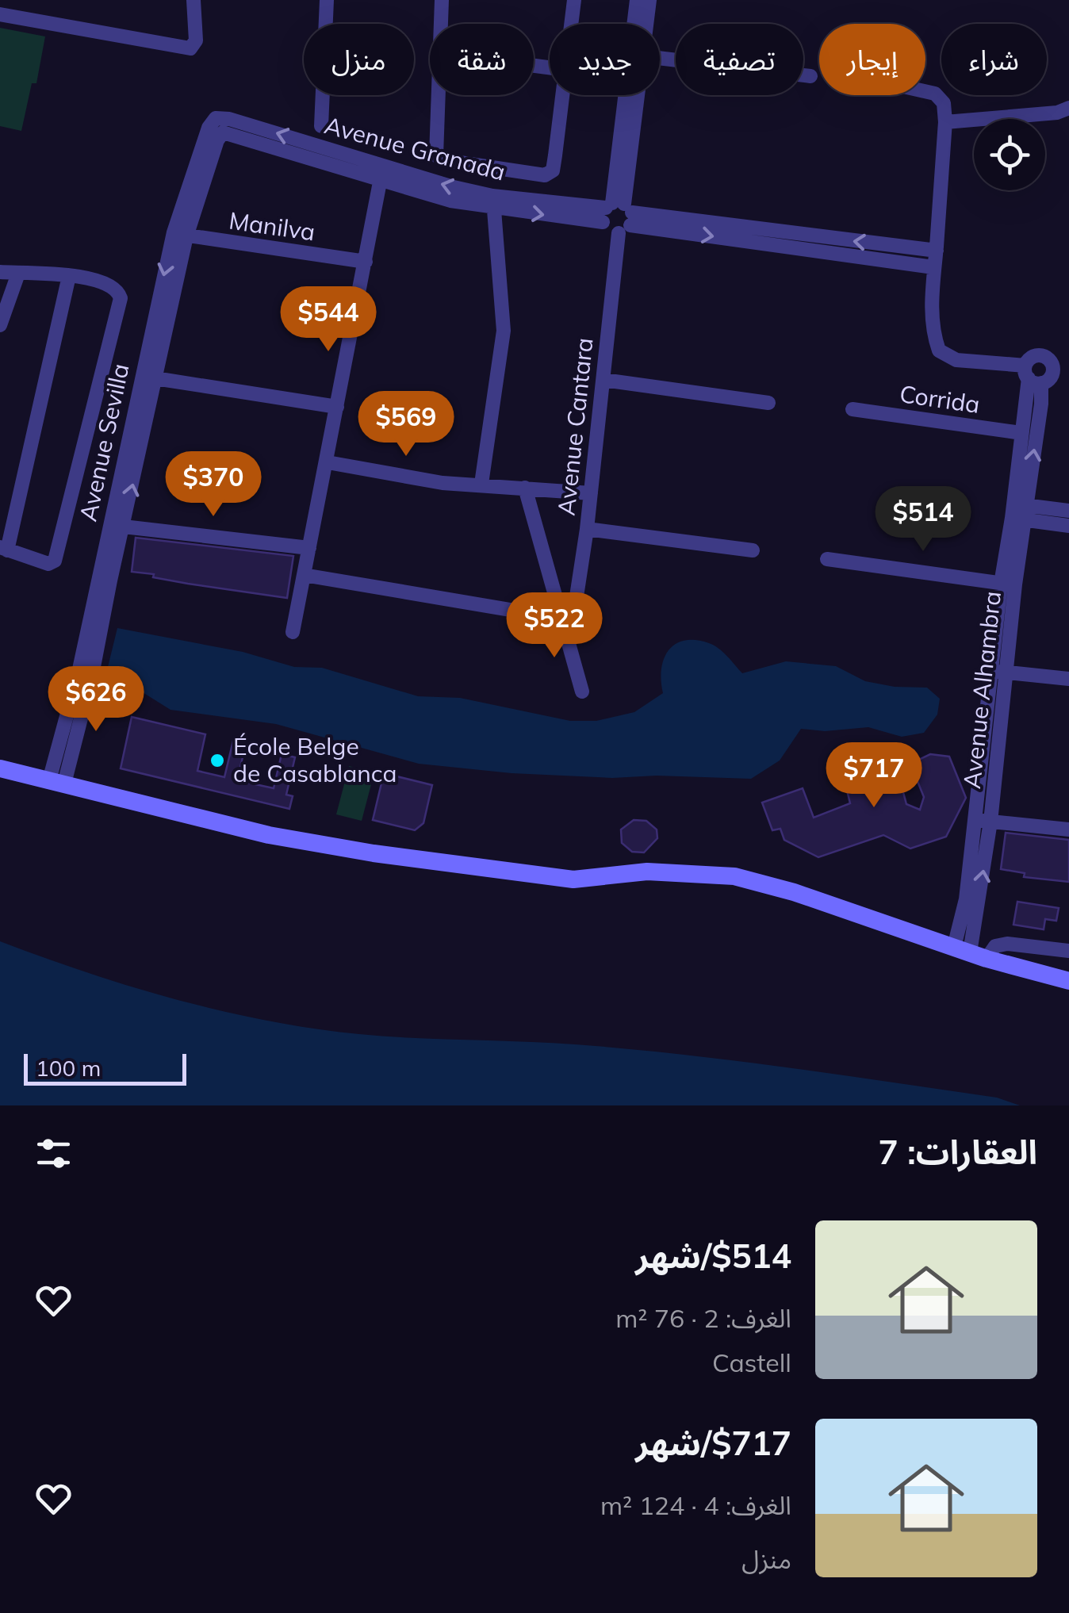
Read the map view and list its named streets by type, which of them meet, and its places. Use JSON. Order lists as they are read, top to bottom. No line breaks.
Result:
{"streets":{"street":["Avenue Granada","Manilva","Corrida","Avenue Cantara","Avenue Sevilla","Avenue Alhambra"]},"crossings":[["Avenue Granada","Avenue Cantara"],["Avenue Granada","Avenue Sevilla"],["Manilva","Avenue Sevilla"],["Corrida","Avenue Alhambra"]],"places":["École Belge de Casablanca"],"scale_bar":"100 m","page":{"chip":["شراء","إيجار","تصفية","جديد","شقة","منزل"],"price":["$544","$569","$370","$514","$522","$626","$717"],"scale":"100 m","heading":"العقارات: 7","list":[{"name":"$514/شهر","note":"الغرف: 2 · 76 m² · Castell"},{"name":"$717/شهر","note":"الغرف: 4 · 124 m² · منزل"}]}}
